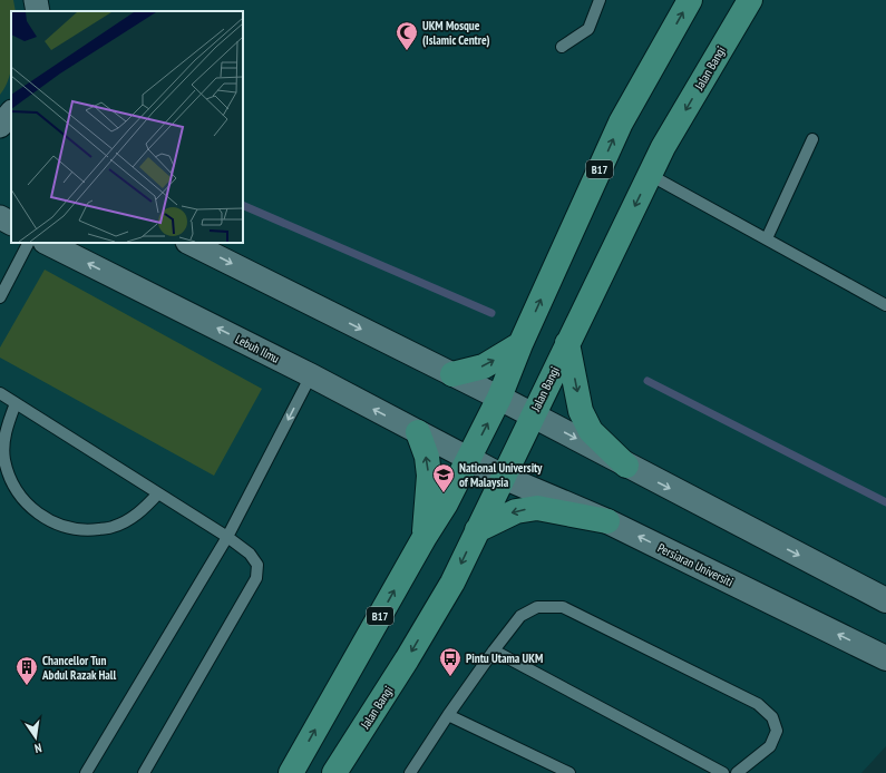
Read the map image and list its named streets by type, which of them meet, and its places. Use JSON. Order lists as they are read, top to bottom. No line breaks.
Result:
{"streets":{"main road":["Jalan Bangi","B17","Persiaran Universiti"],"street":["Lebuh Ilmu"]},"crossings":[["Jalan Bangi","Persiaran Universiti"],["B17","Lebuh Ilmu"],["B17","Persiaran Universiti"],["Lebuh Ilmu","Persiaran Universiti"]],"places":{"mosque":["UKM Mosque (Islamic Centre)"],"school or university":["National University of Malaysia"],"bus stop":["Pintu Utama UKM"],"building":["Chancellor Tun Abdul Razak Hall"]},"north":"bottom"}
